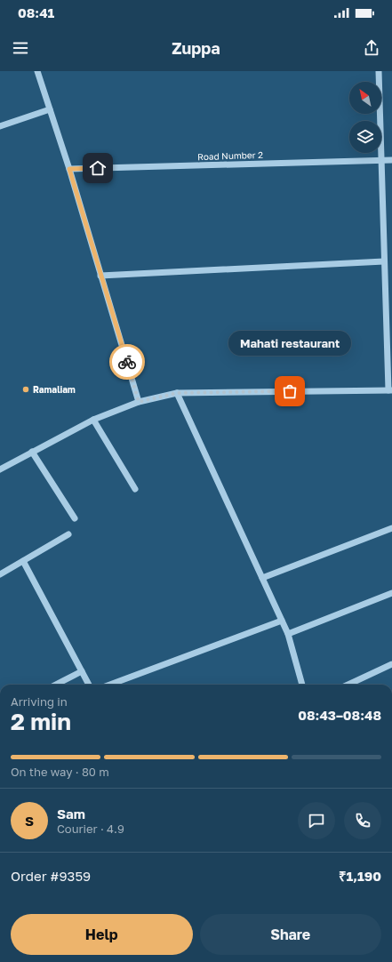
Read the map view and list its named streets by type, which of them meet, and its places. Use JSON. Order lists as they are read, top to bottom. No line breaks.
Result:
{"streets":{"street":["Road Number 2"]},"places":["Ramaliam","Mahati restaurant"],"north":"top left","page":{"status":"08:41","header":"Zuppa","bubble":"Mahati restaurant","heading":["2 min","Arriving in","08:43–08:48"],"panel":["Sam","Courier · 4.9","Order #9359","₹1,190"],"bar":"On the way · 80 m","round":"S","buttons":["Help","Share"]}}
